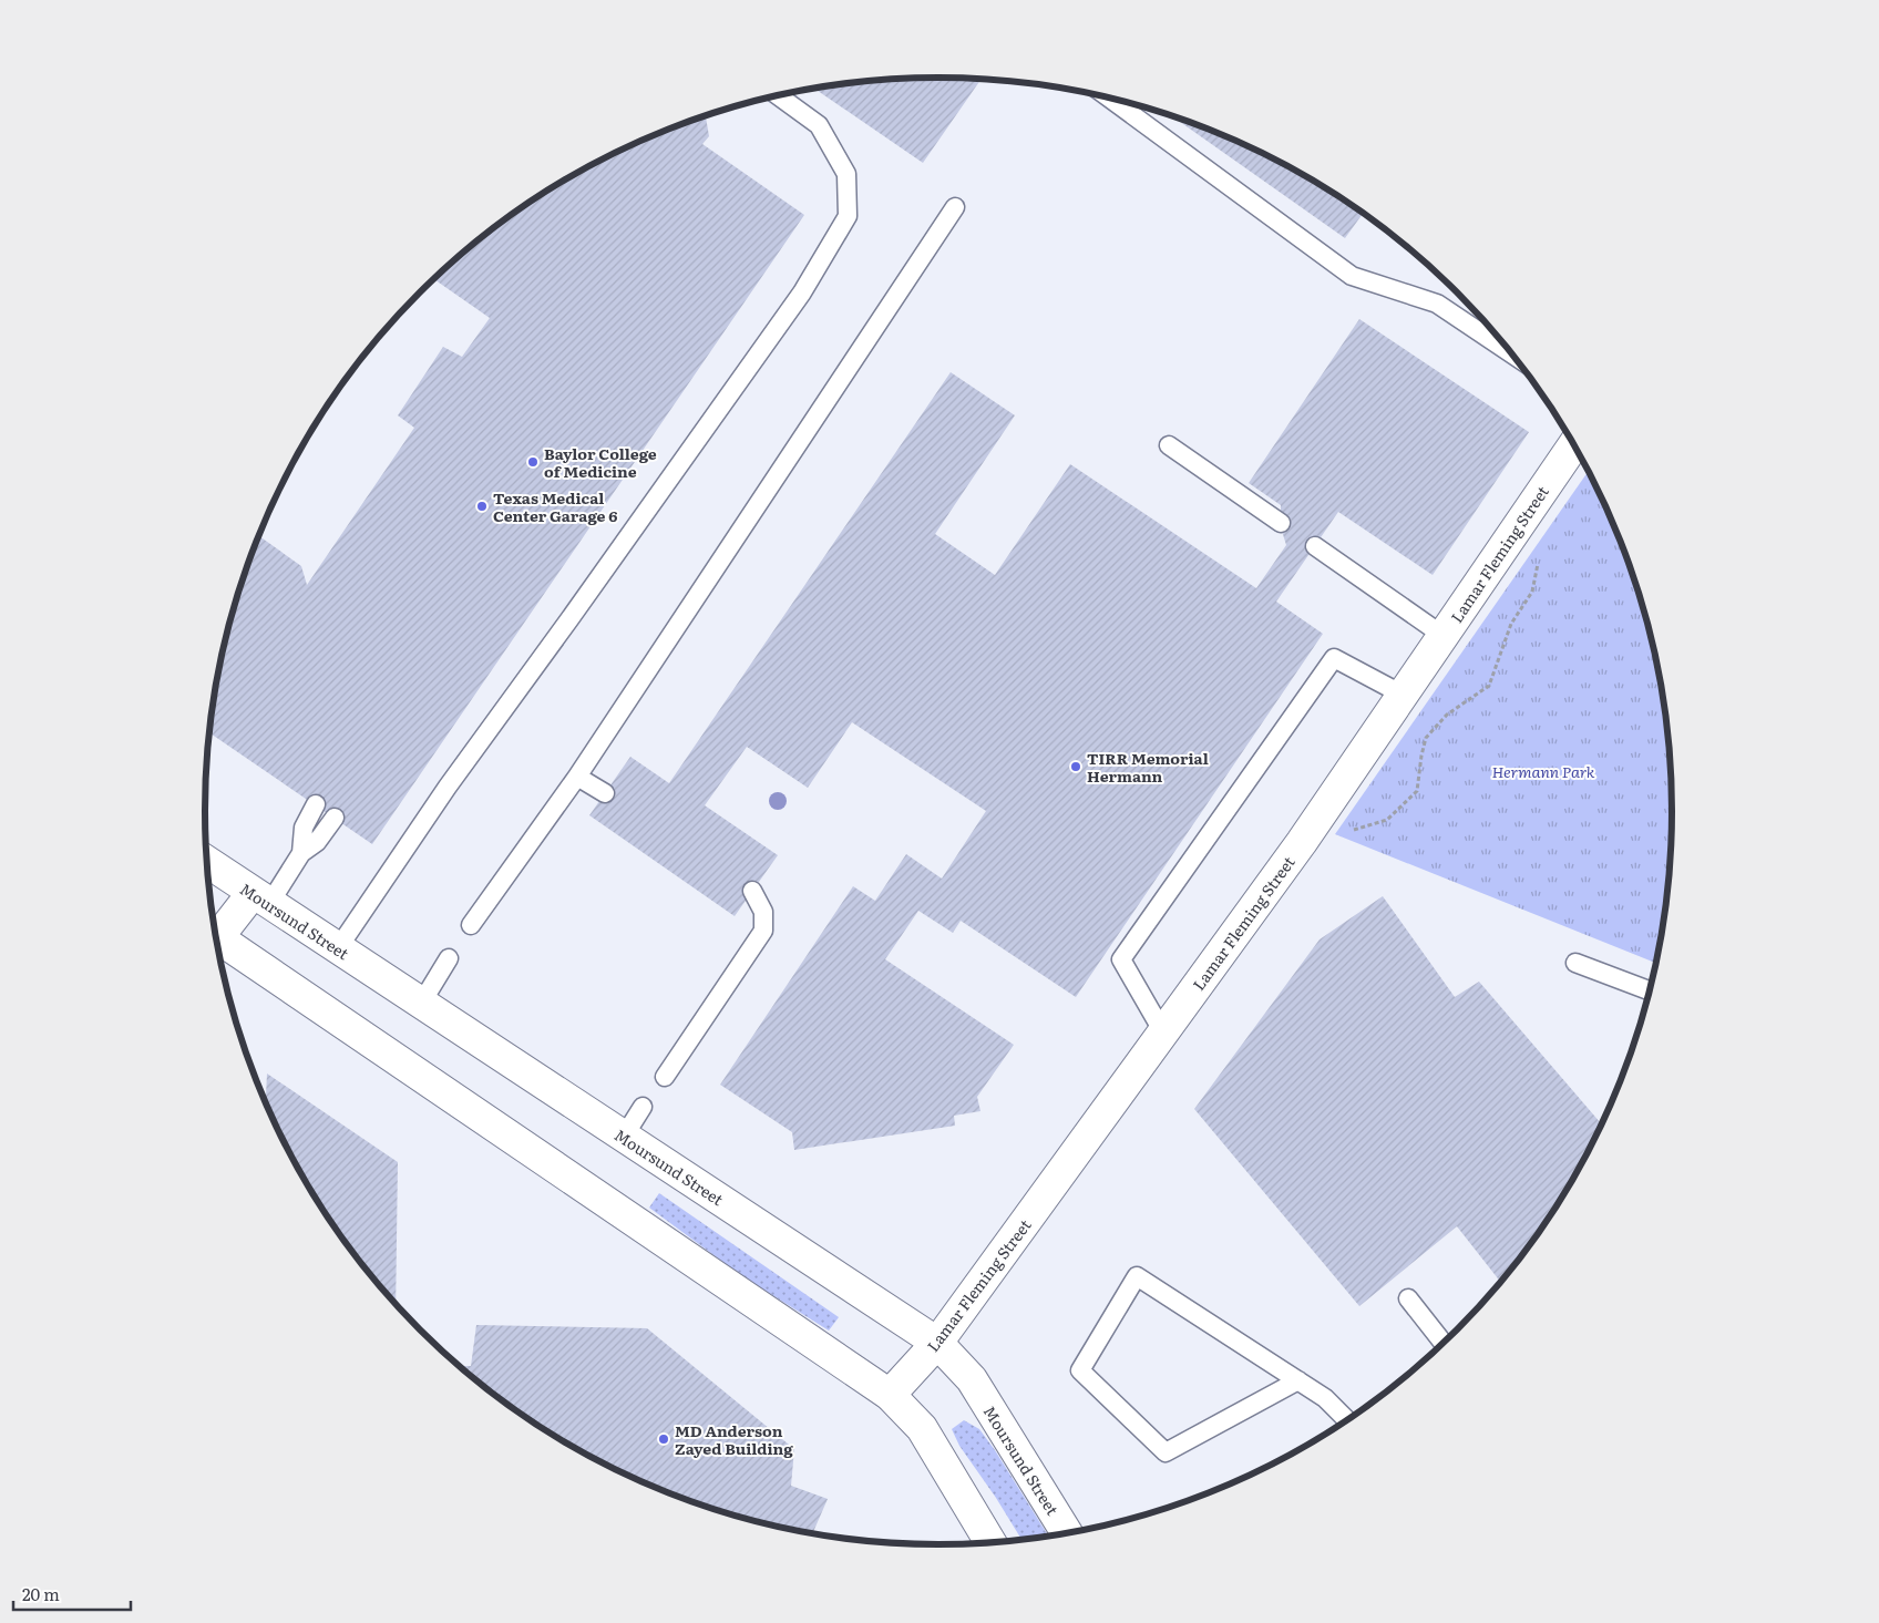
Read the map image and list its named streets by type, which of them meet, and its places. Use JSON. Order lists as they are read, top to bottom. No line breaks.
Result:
{"streets":{"street":["Lamar Fleming Street","Moursund Street"]},"crossings":[["Lamar Fleming Street","Moursund Street"]],"parks":["Hermann Park"],"places":["Baylor College of Medicine","Texas Medical Center Garage 6","TIRR Memorial Hermann","MD Anderson Zayed Building"],"scale_bar":"20 m"}
